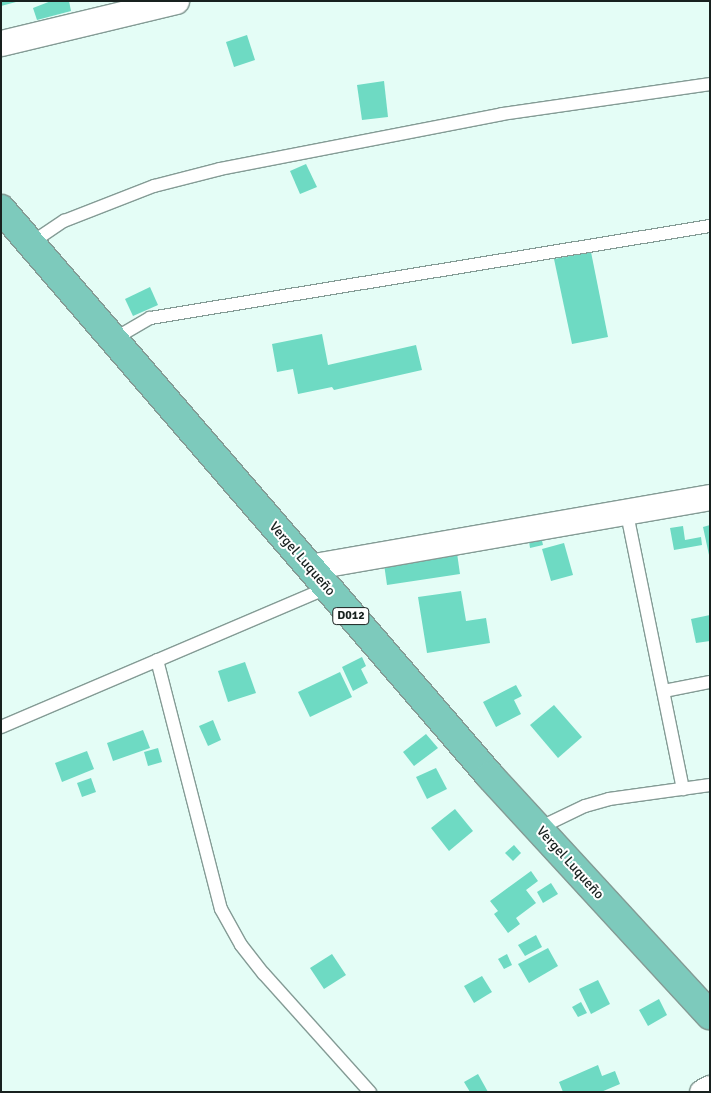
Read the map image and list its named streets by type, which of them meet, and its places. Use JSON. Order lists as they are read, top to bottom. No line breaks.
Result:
{"streets":{"main road":["Vergel Luqueño","D012"]}}
